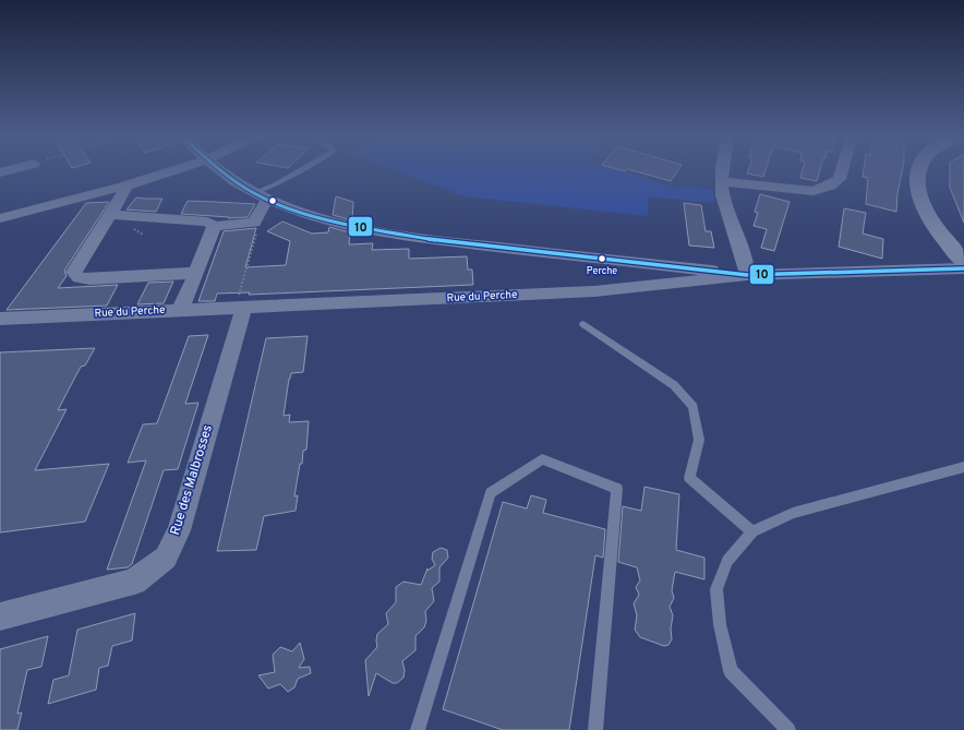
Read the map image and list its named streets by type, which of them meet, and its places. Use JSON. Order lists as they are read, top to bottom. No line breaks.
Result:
{"streets":{"street":["Rue du Perche","Rue des Malbrosses"]},"crossings":[["Rue du Perche","Rue des Malbrosses"]],"places":["Perche"],"lines":["transit line 10"]}
